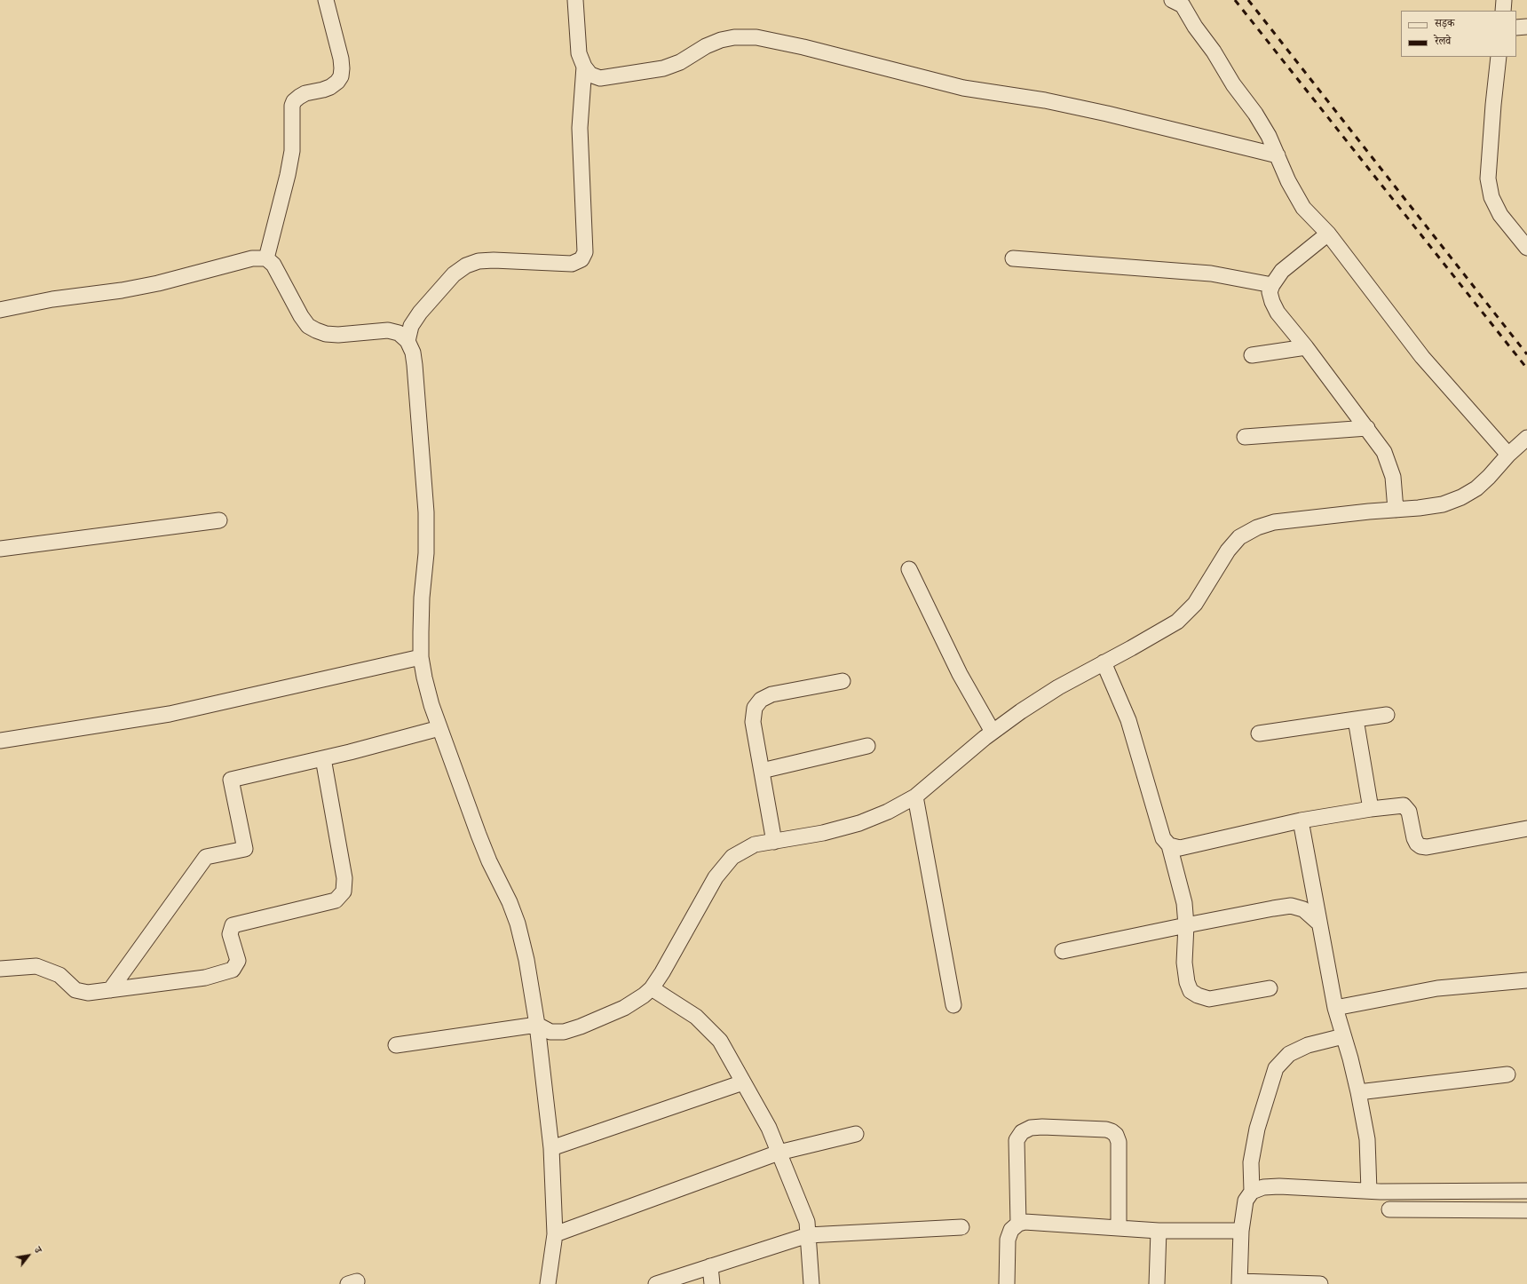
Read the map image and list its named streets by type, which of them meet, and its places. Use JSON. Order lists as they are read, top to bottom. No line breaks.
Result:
{"legend":["सड़क","रेलवे"],"north":"top right"}
